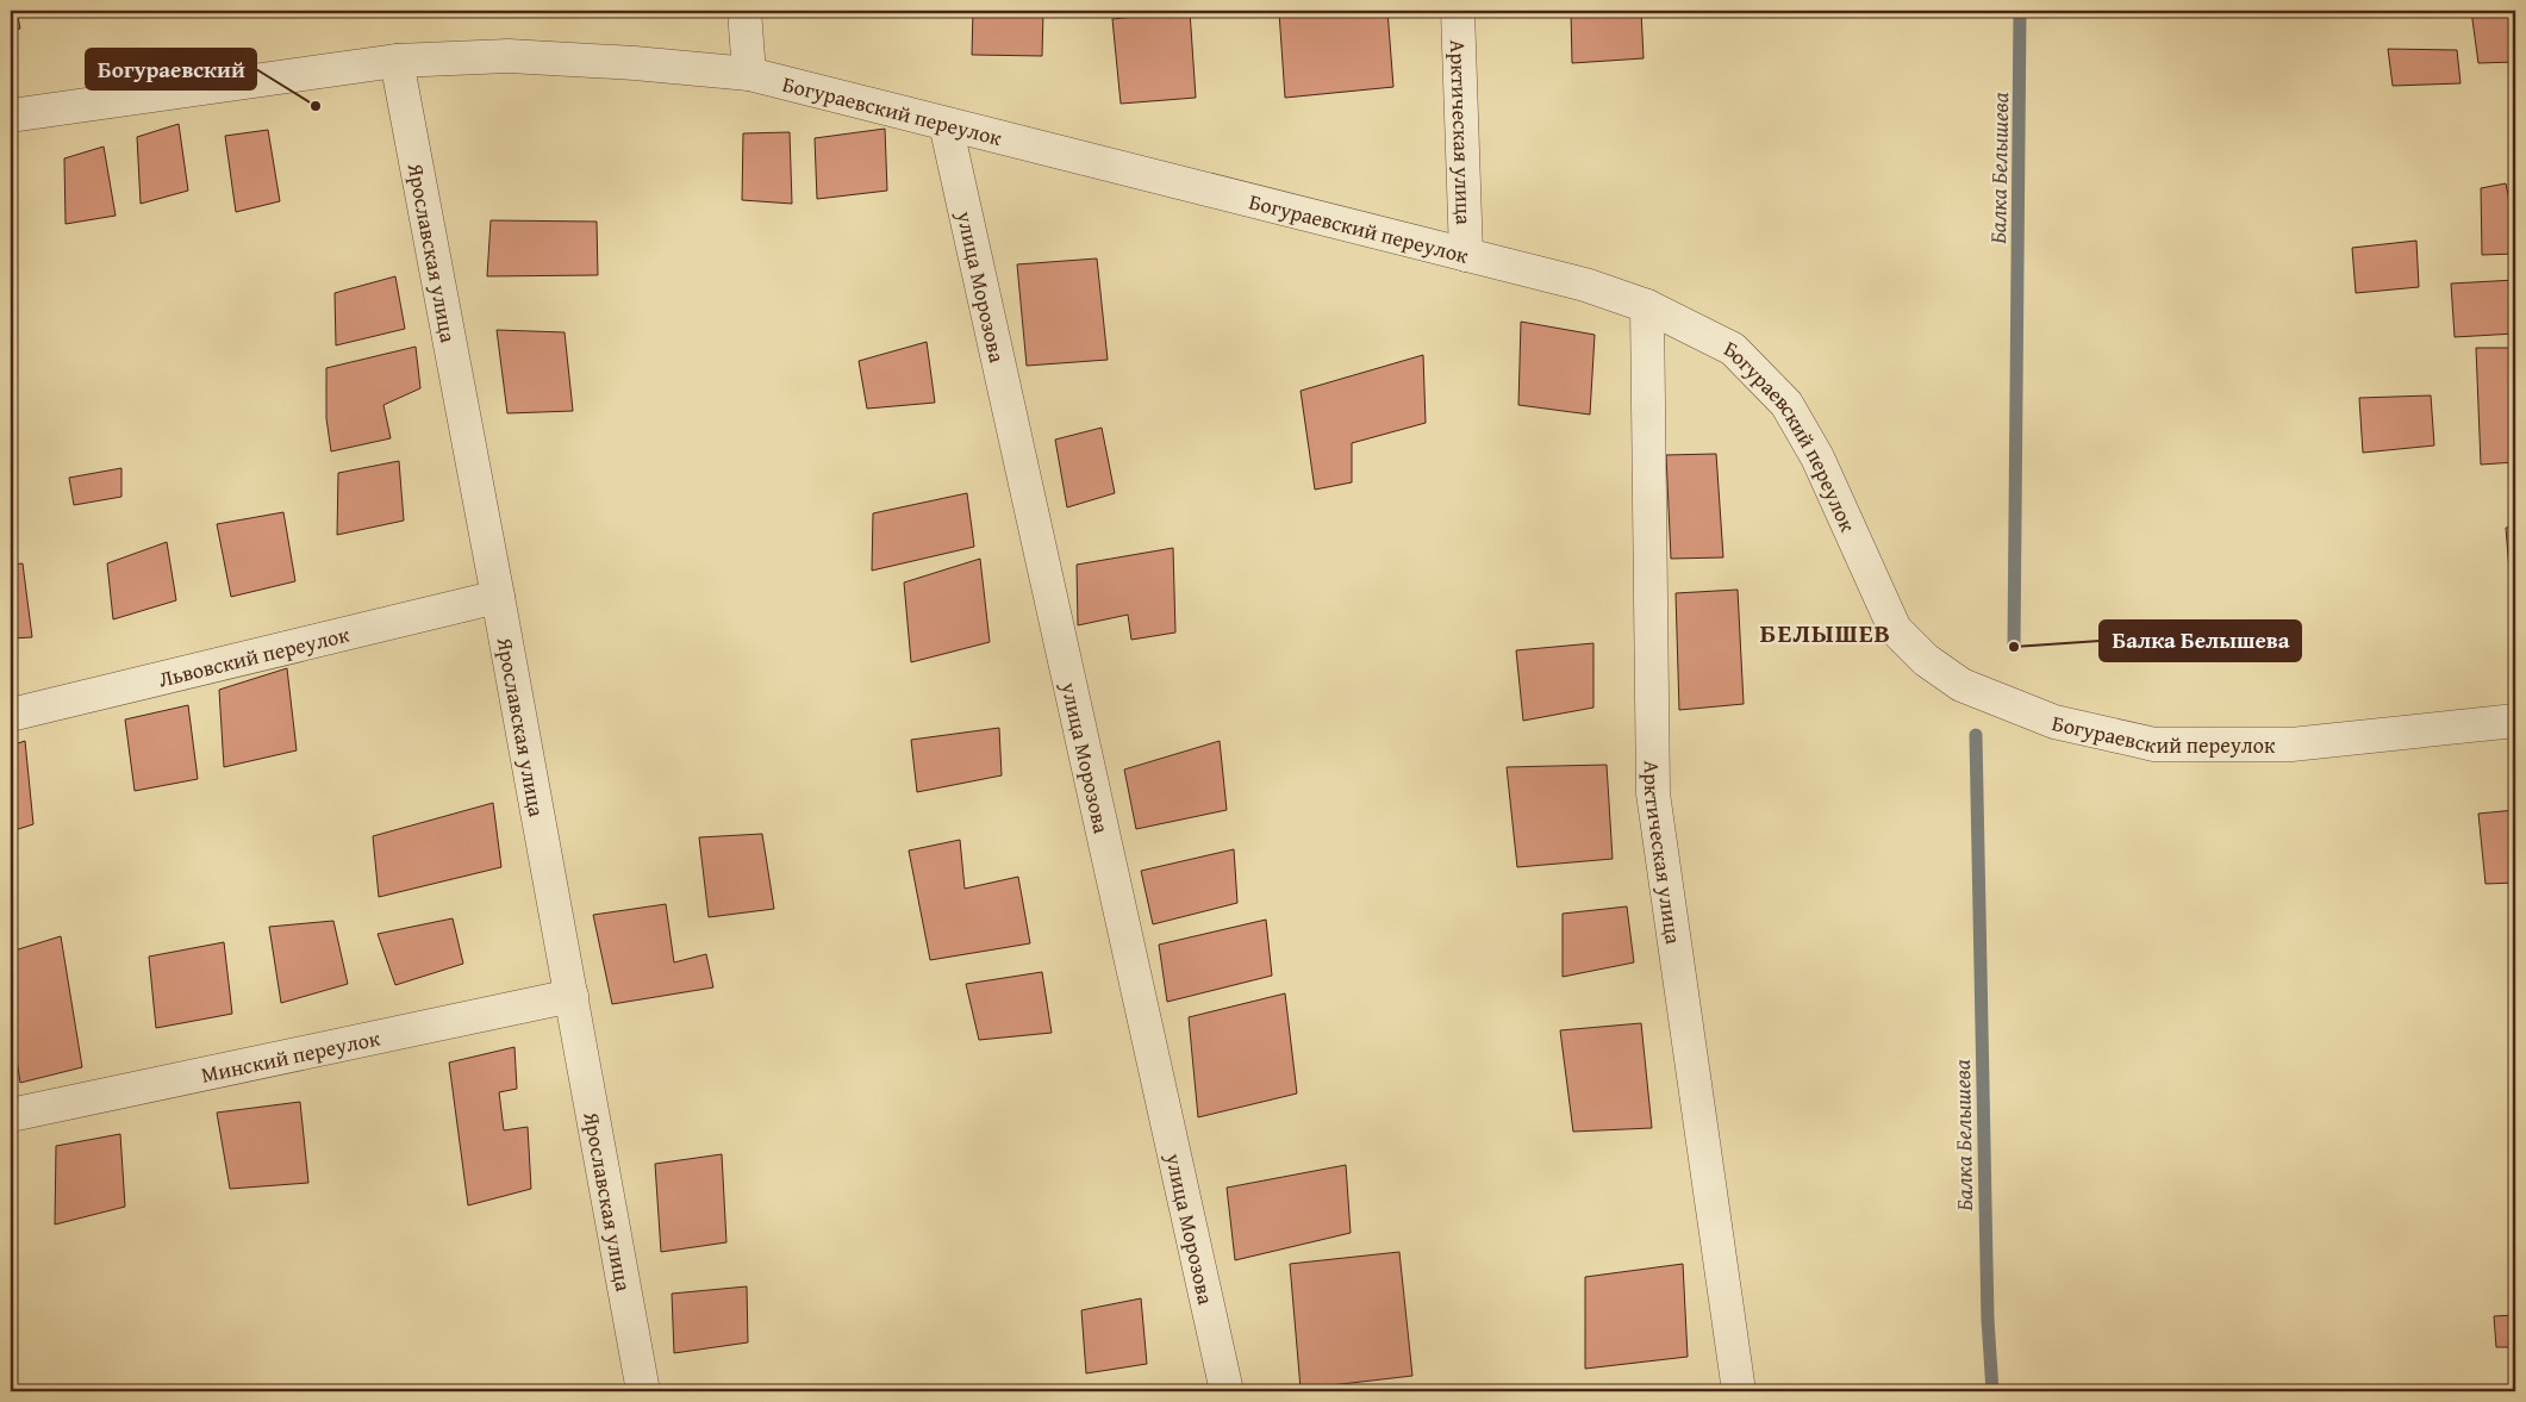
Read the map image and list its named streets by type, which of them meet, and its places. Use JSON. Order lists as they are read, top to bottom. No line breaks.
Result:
{"streets":{"street":["Богураевский переулок","Арктическая улица","Ярославская улица","улица Морозова","Львовский переулок","Минский переулок"]},"crossings":[["Богураевский переулок","Арктическая улица"],["Богураевский переулок","Ярославская улица"],["Богураевский переулок","улица Морозова"],["Ярославская улица","Львовский переулок"],["Ярославская улица","Минский переулок"]],"districts":["БЕЛЫШЕВ"],"water":["Балка Белышева"],"places":["Богураевский","Балка Белышева"]}
